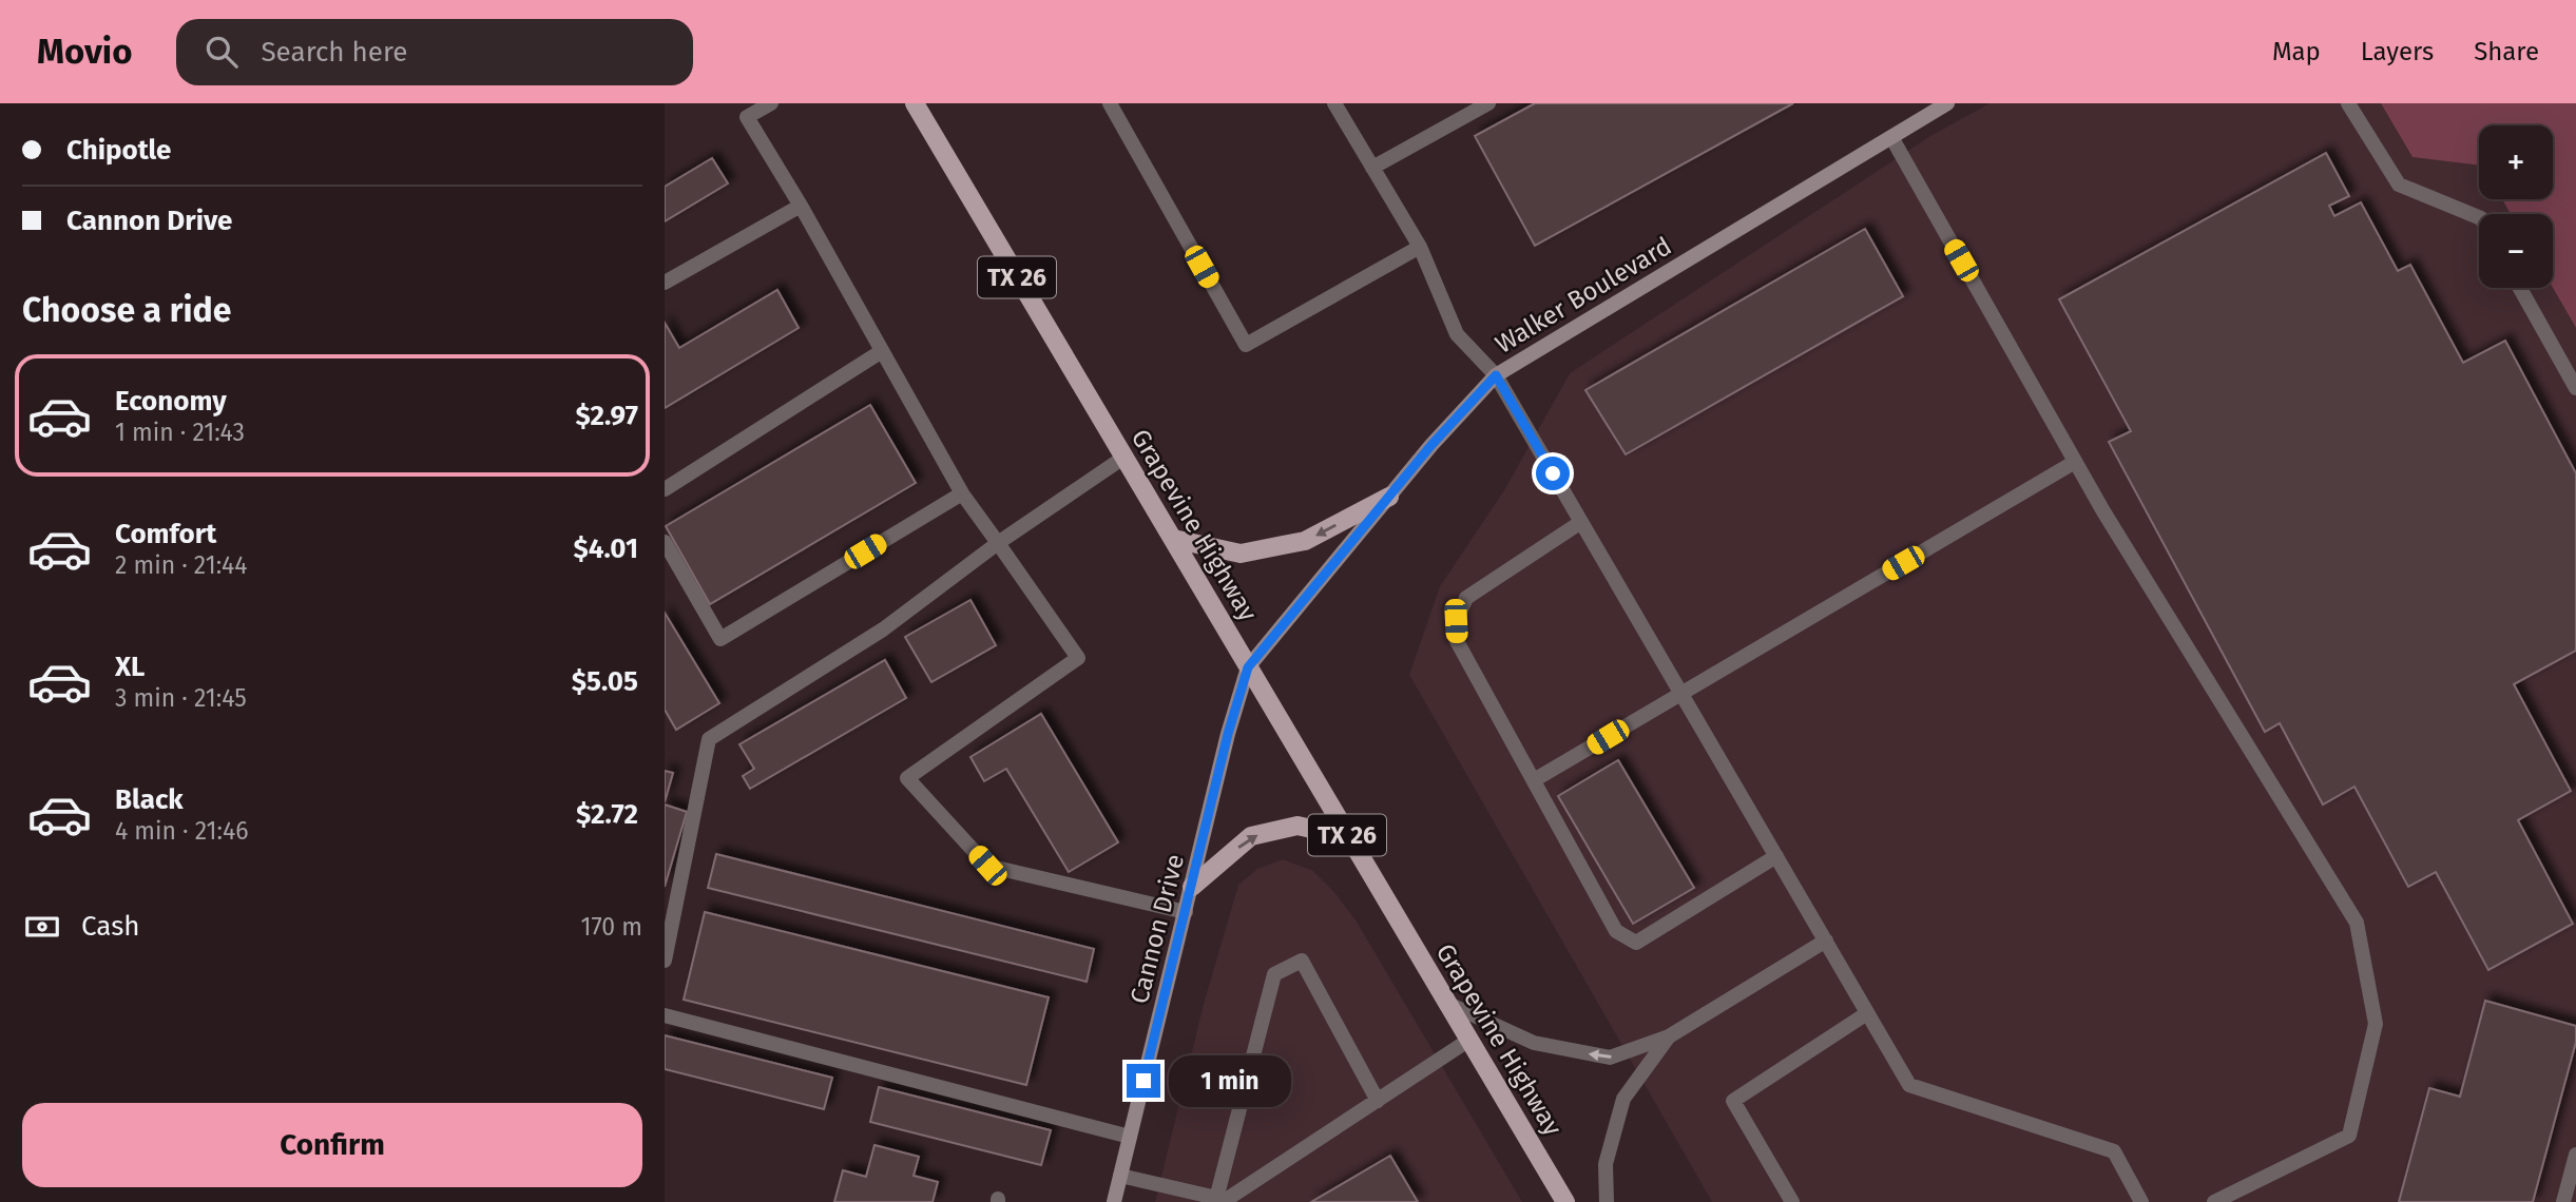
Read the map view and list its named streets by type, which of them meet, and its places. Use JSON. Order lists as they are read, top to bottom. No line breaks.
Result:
{"streets":{"main road":["TX 26","Grapevine Highway"],"street":["Walker Boulevard","Cannon Drive"]},"crossings":[["Walker Boulevard","Grapevine Highway"],["Walker Boulevard","Cannon Drive"],["Grapevine Highway","Cannon Drive"]],"page":{"header":"Movio","search":"Search here","nav":["Map","Layers","Share"],"banner":["Chipotle","Cannon Drive"],"map_buttons":["+","−"],"heading":"Choose a ride","list":[{"name":"Economy","note":"1 min · 21:43","value":"$2.97"},{"name":"Comfort","note":"2 min · 21:44","value":"$4.01"},{"name":"XL","note":"3 min · 21:45","value":"$5.05"},{"name":"Black","note":"4 min · 21:46","value":"$2.72"}],"pay":["Cash","170 m"],"bubble":"1 min","buttons":"Confirm"}}
